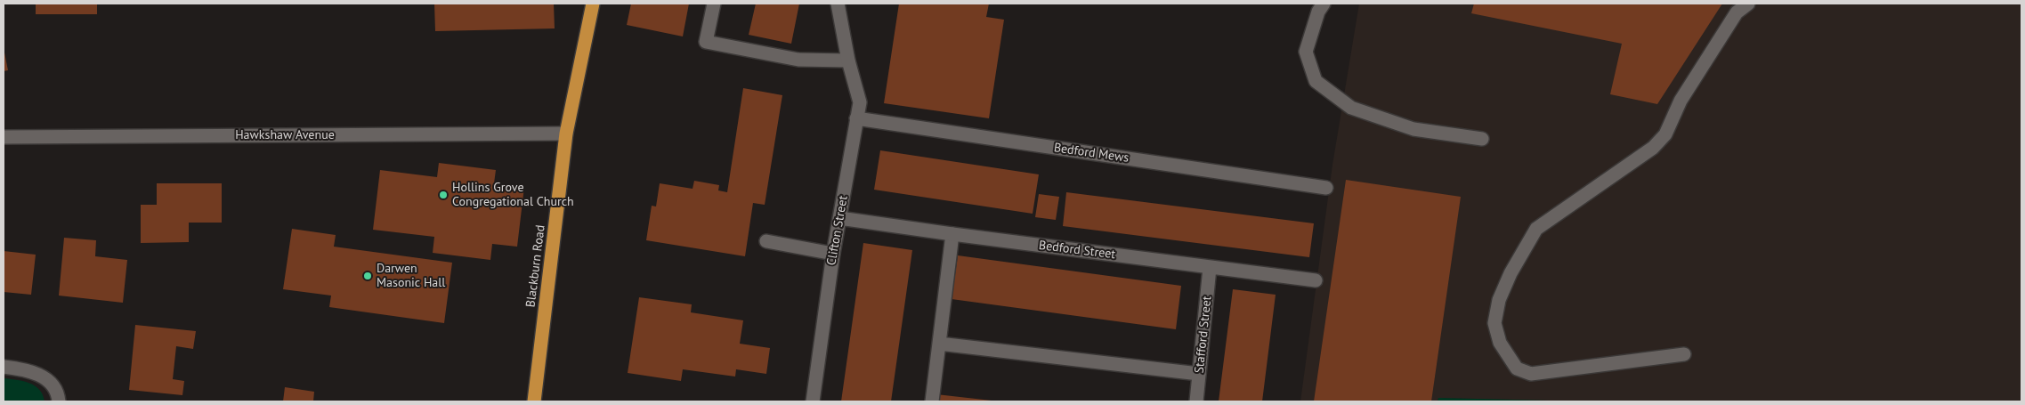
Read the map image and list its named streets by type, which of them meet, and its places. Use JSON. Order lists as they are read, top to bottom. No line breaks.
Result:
{"streets":{"highway":["Blackburn Road"],"street":["Hawkshaw Avenue","Bedford Mews","Clifton Street","Bedford Street","Stafford Street"]},"crossings":[["Hawkshaw Avenue","Blackburn Road"],["Bedford Mews","Clifton Street"],["Clifton Street","Bedford Street"],["Bedford Street","Stafford Street"]],"places":["Hollins Grove Congregational Church","Darwen Masonic Hall"]}
